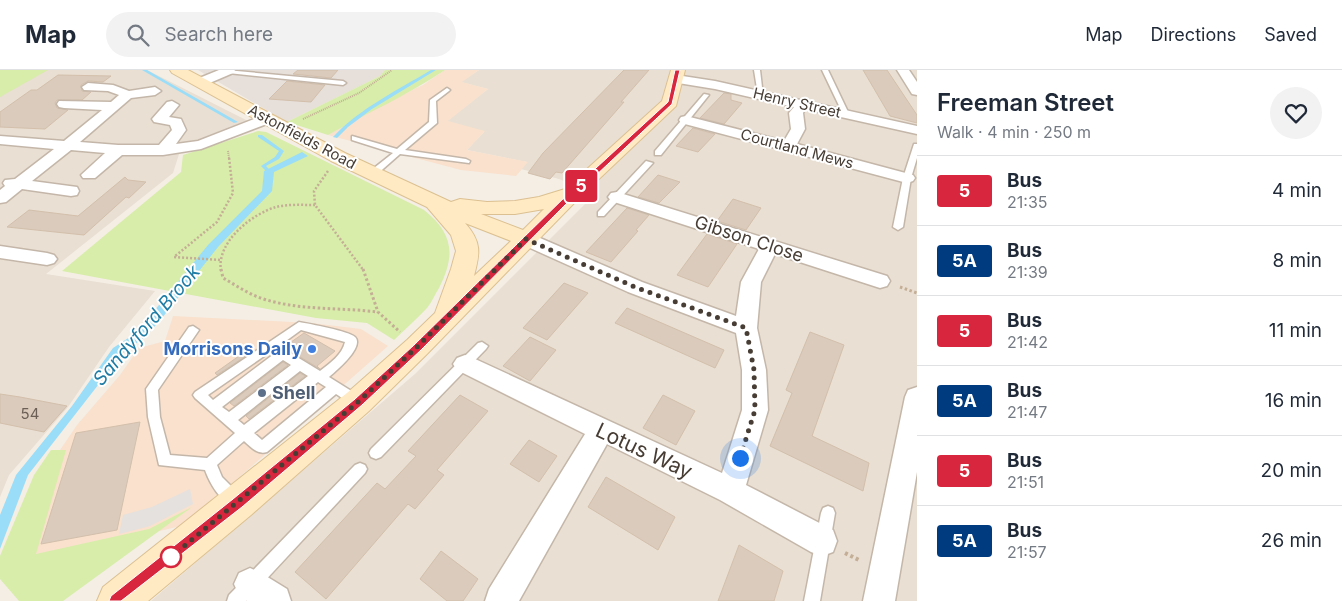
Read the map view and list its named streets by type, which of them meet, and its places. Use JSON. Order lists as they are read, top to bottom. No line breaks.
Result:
{"streets":{"street":["Henry Street","Astonfields Road","Courtland Mews","Gibson Close","Lotus Way"]},"water":["Sandyford Brook"],"places":["Morrisons Daily","Shell"],"lines":["bus line 5"],"house_numbers":["54"],"page":{"header":"Map","search":"Search here","nav":["Map","Directions","Saved"],"on_map":"5","heading":["Freeman Street","Walk · 4 min · 250 m"],"list":[{"mark":"5","name":"Bus","note":"21:35","value":"4 min"},{"mark":"5A","name":"Bus","note":"21:39","value":"8 min"},{"mark":"5","name":"Bus","note":"21:42","value":"11 min"},{"mark":"5A","name":"Bus","note":"21:47","value":"16 min"},{"mark":"5","name":"Bus","note":"21:51","value":"20 min"},{"mark":"5A","name":"Bus","note":"21:57","value":"26 min"}]}}
